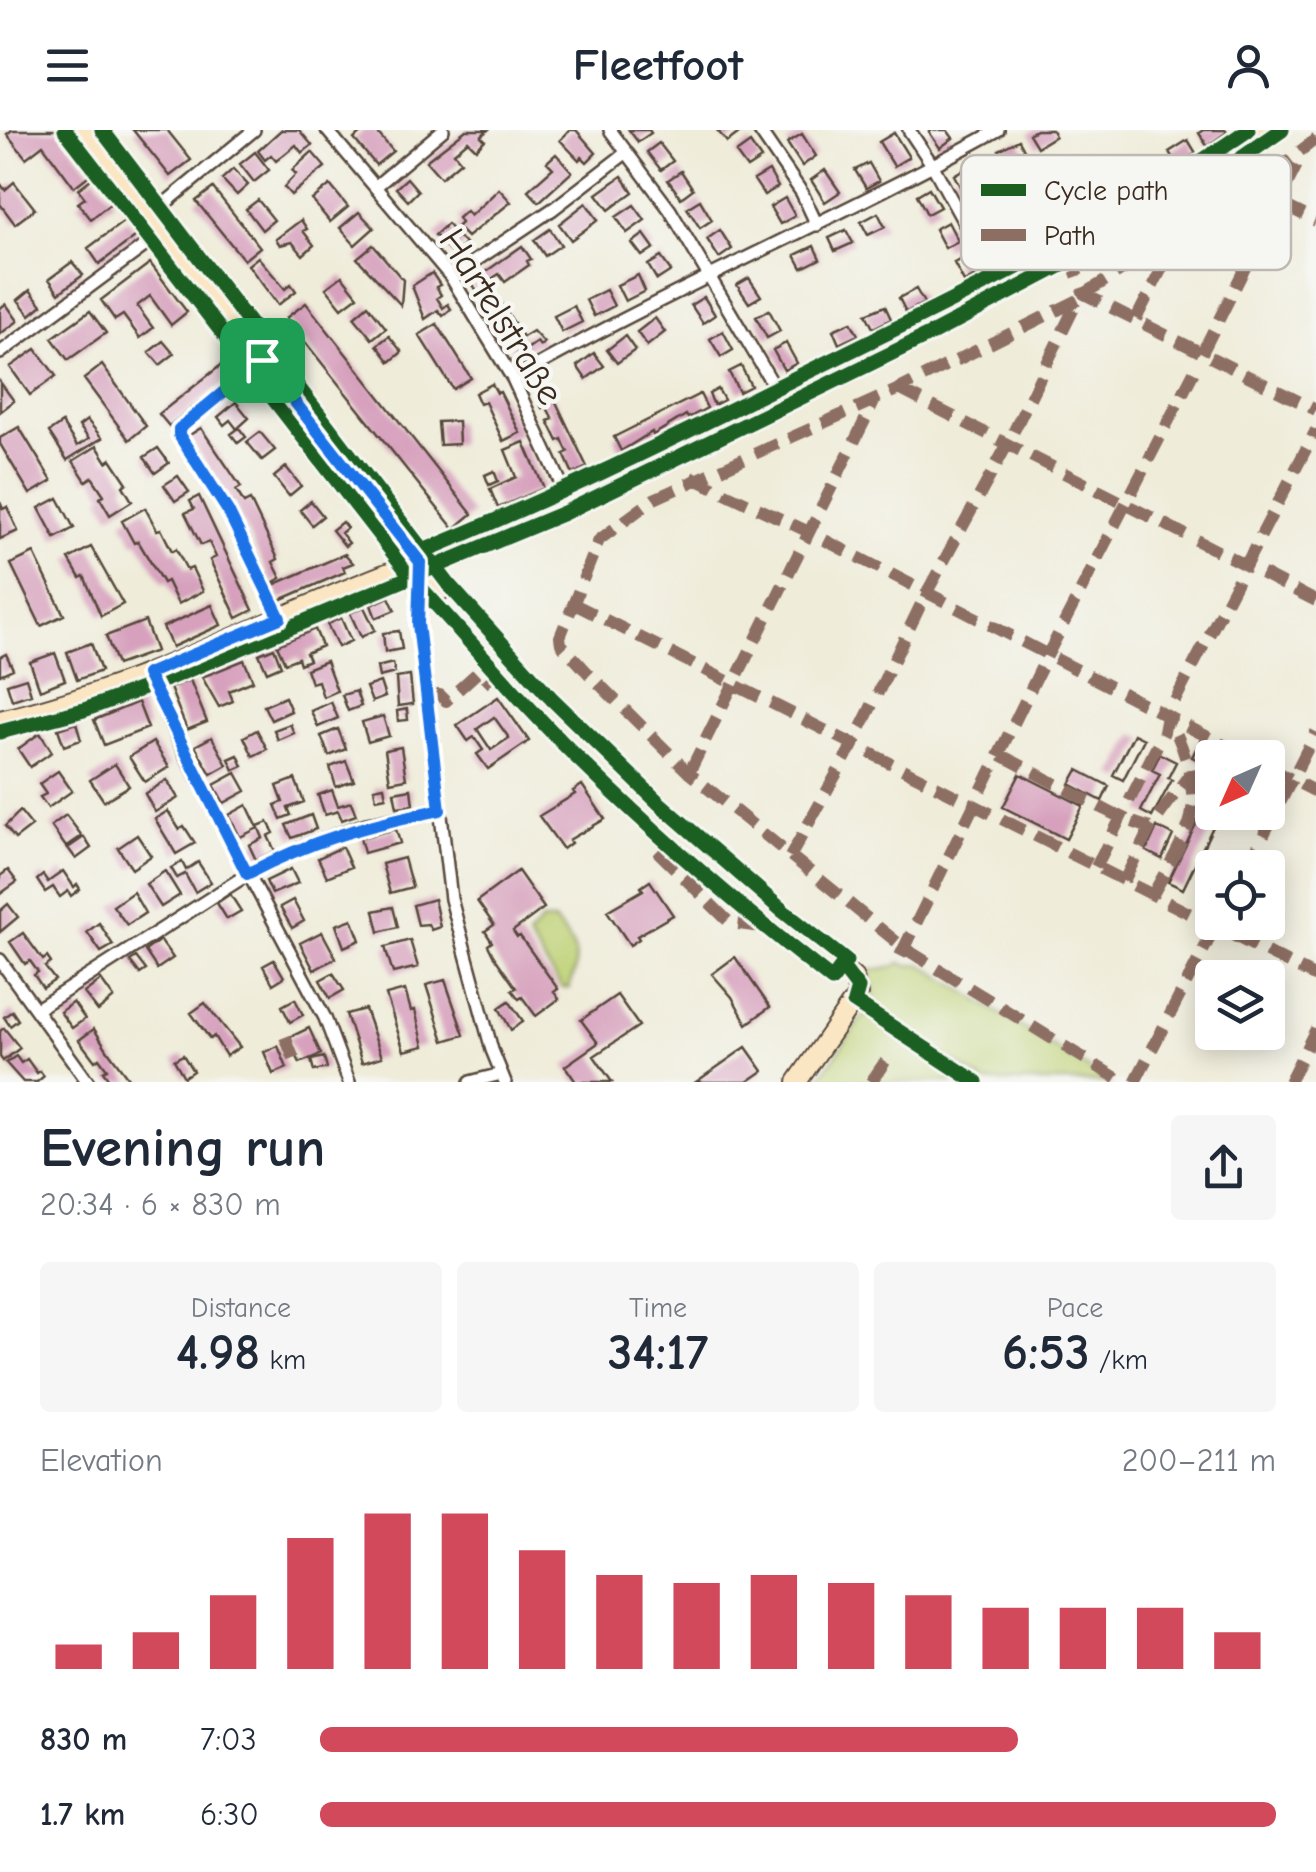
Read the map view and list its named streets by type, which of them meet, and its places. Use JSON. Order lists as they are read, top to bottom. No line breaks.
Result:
{"streets":{"street":["Hartelstraße"]},"legend":["Cycle path","Path"],"north":"bottom left","page":{"header":"Fleetfoot","heading":["Evening run","20:34 · 6 × 830 m"],"stats":[["Distance","4.98 km"],["Time","34:17"],["Pace","6:53 /km"]],"chart":["Elevation","200–211 m"],"list":[{"name":"830 m","note":"7:03"},{"name":"1.7 km","note":"6:30"}]}}
